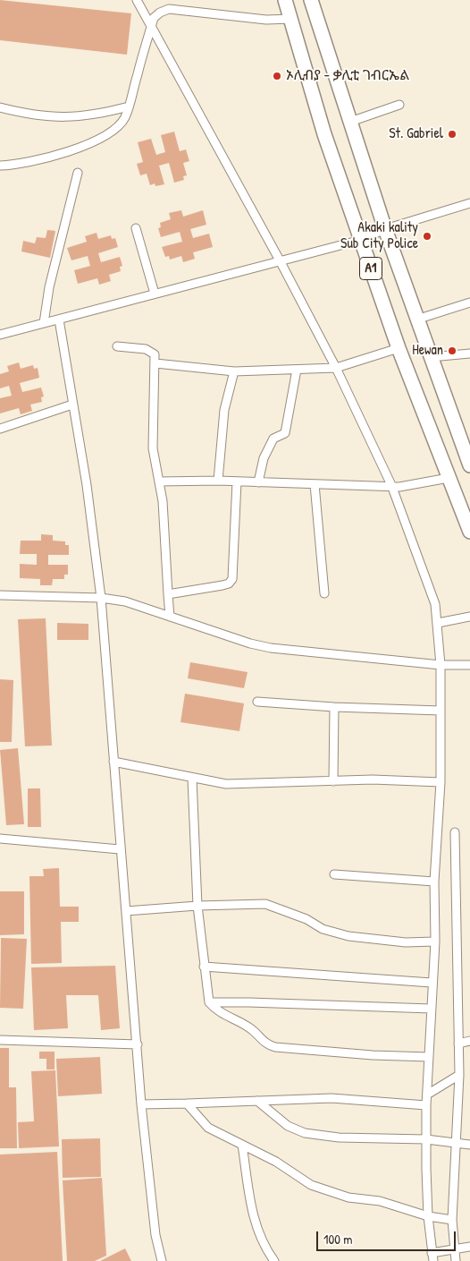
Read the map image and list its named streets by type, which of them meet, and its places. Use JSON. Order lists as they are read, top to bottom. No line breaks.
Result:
{"streets":{"main road":["A1"]},"places":["ኦሊብያ - ቃሊቲ ገብርኤል","St. Gabriel","Akaki kality Sub City Police","Hewan"],"scale_bar":"100 m"}
